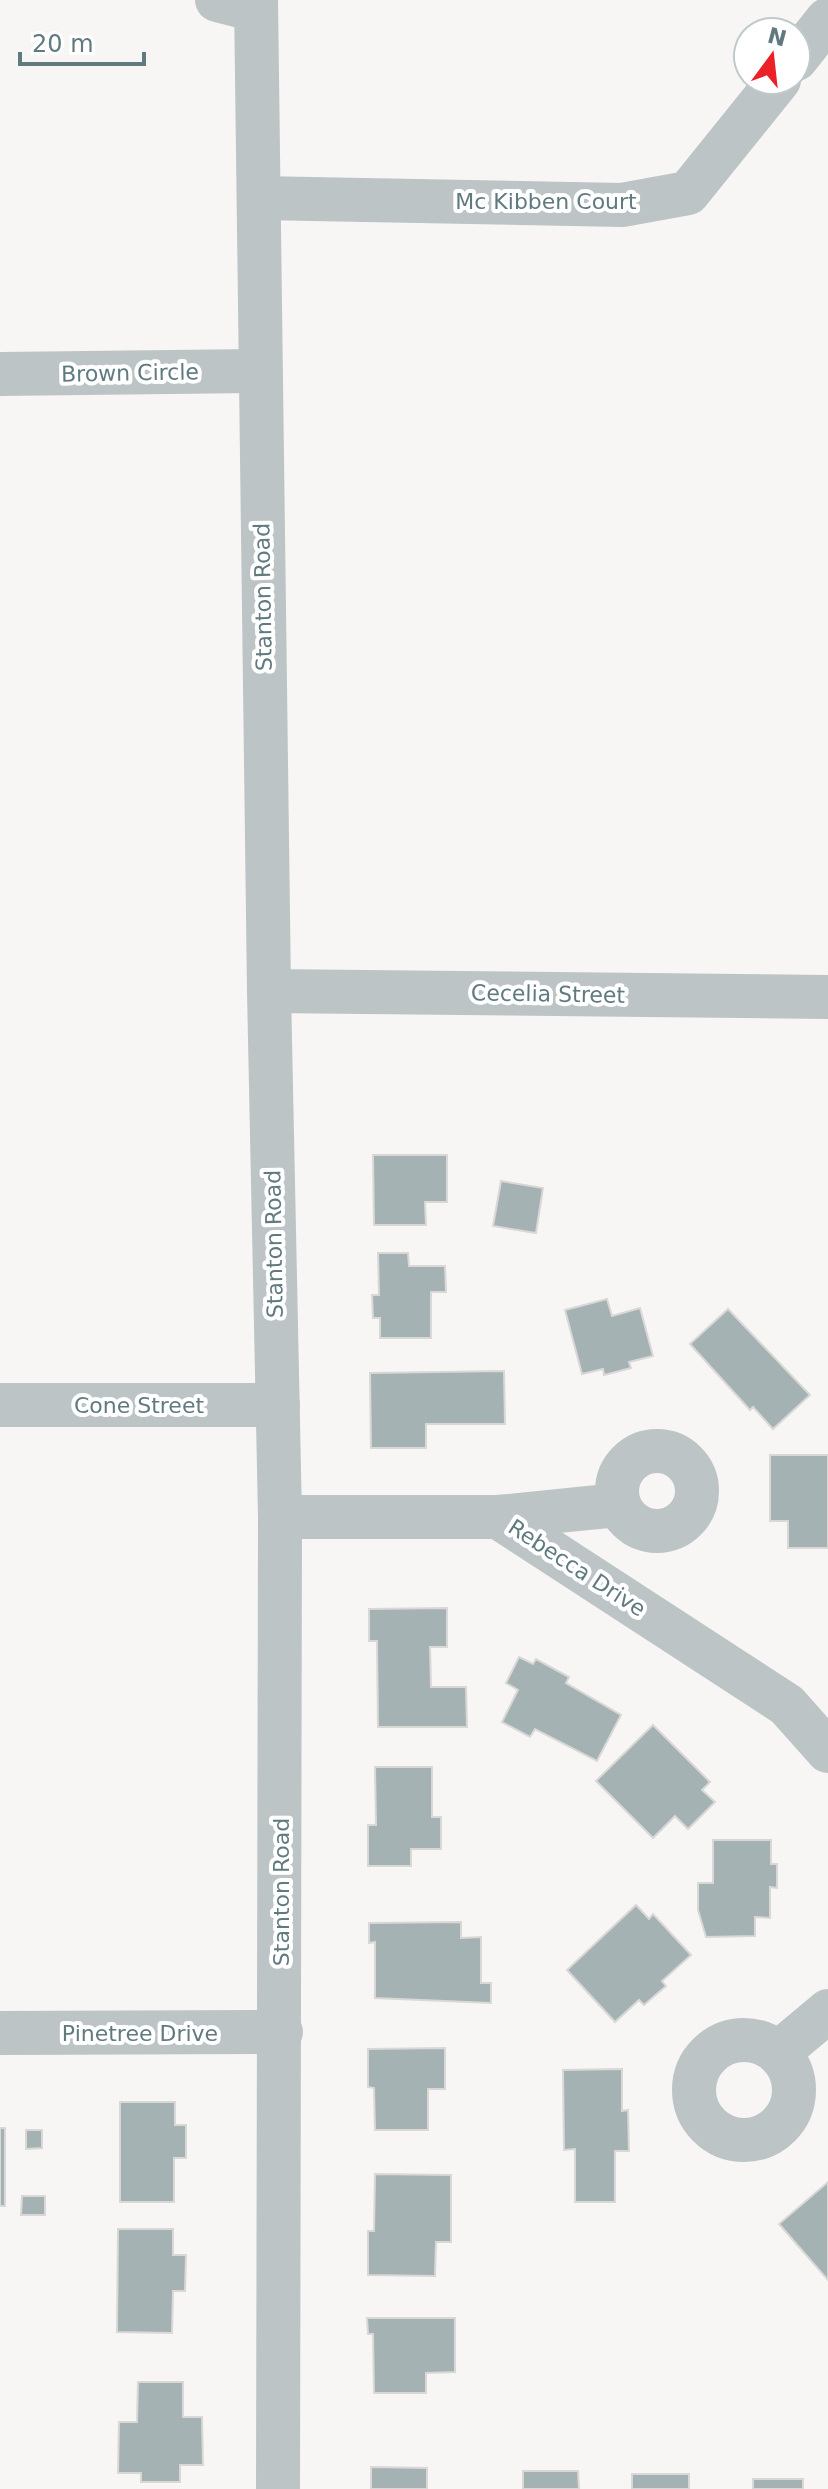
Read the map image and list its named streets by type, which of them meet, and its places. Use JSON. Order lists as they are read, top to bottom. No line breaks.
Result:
{"streets":{"street":["Mc Kibben Court","Brown Circle","Stanton Road","Cecelia Street","Cone Street","Rebecca Drive","Pinetree Drive"]},"crossings":[["Mc Kibben Court","Stanton Road"],["Brown Circle","Stanton Road"],["Stanton Road","Cecelia Street"],["Stanton Road","Cone Street"],["Stanton Road","Rebecca Drive"],["Stanton Road","Pinetree Drive"]],"scale_bar":"20 m","north":"top"}
